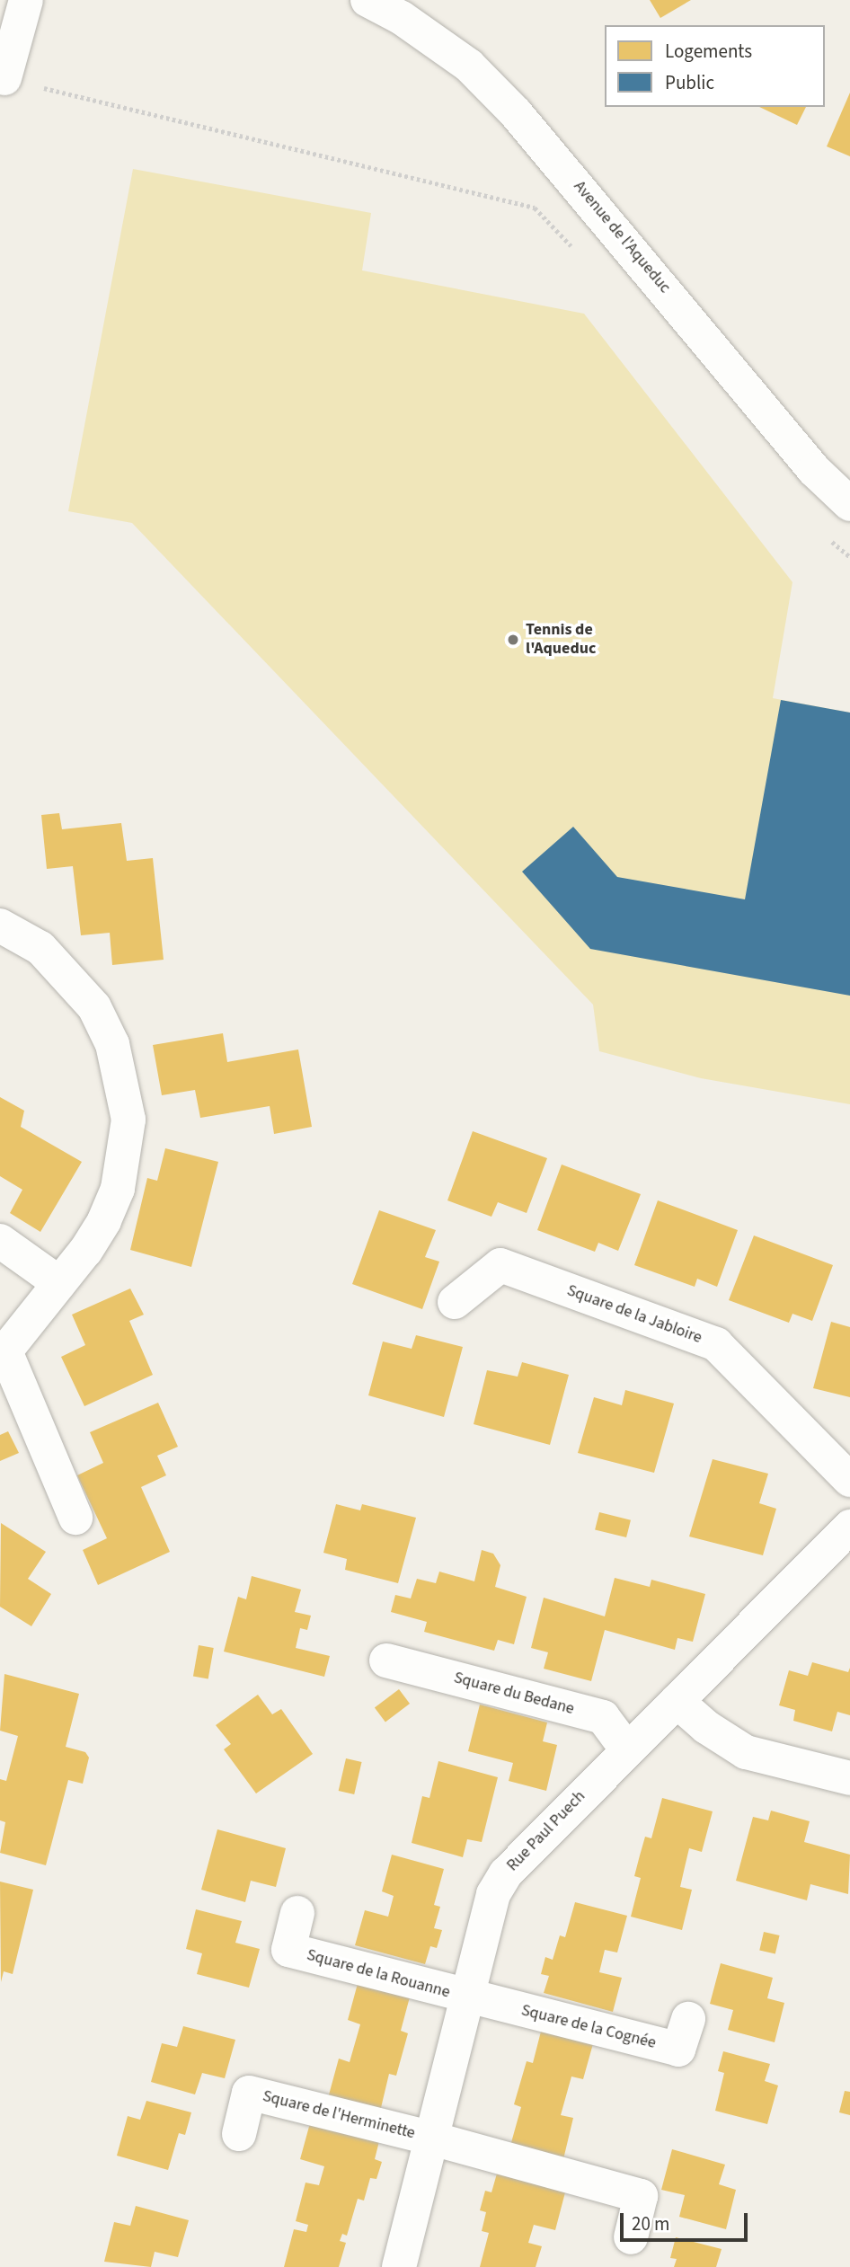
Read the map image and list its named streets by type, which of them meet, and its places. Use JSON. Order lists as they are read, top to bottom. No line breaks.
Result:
{"streets":{"street":["Avenue de l'Aqueduc","Square de la Jabloire","Square du Bedane","Rue Paul Puech","Square de la Rouanne","Square de la Cognée","Square de l'Herminette"]},"crossings":[["Square du Bedane","Rue Paul Puech"],["Rue Paul Puech","Square de la Rouanne"],["Rue Paul Puech","Square de la Cognée"],["Rue Paul Puech","Square de l'Herminette"],["Square de la Rouanne","Square de la Cognée"]],"places":["Tennis de l'Aqueduc"],"legend":["Logements","Public"],"scale_bar":"20 m"}
